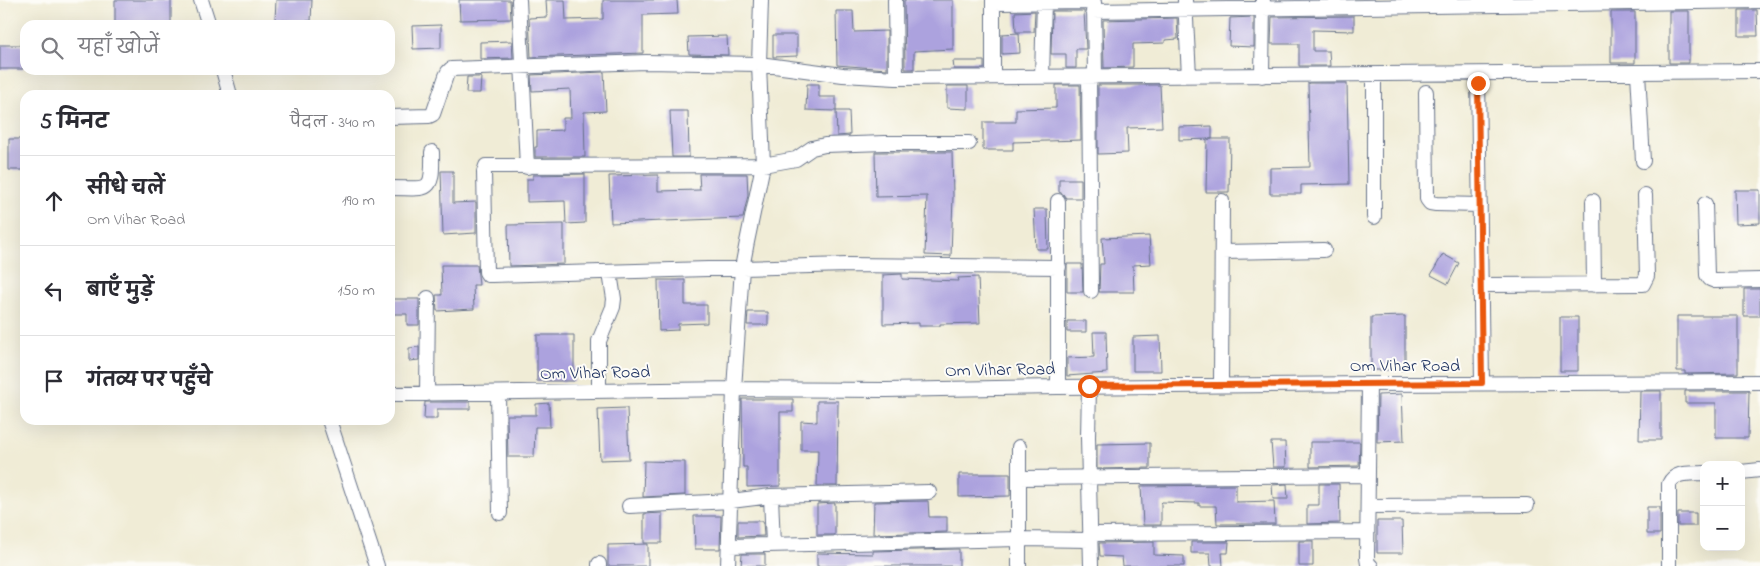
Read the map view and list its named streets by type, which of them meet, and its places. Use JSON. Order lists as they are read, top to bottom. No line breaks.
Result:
{"streets":{"street":["Om Vihar Road"]},"page":{"search":"यहाँ खोजें","heading":["5 मिनट","पैदल · 340 m"],"list":[["सीधे चलें","Om Vihar Road","190 m"],["बाएँ मुड़ें","150 m"],"गंतव्य पर पहुँचे"],"map_buttons":["+","−"]}}
